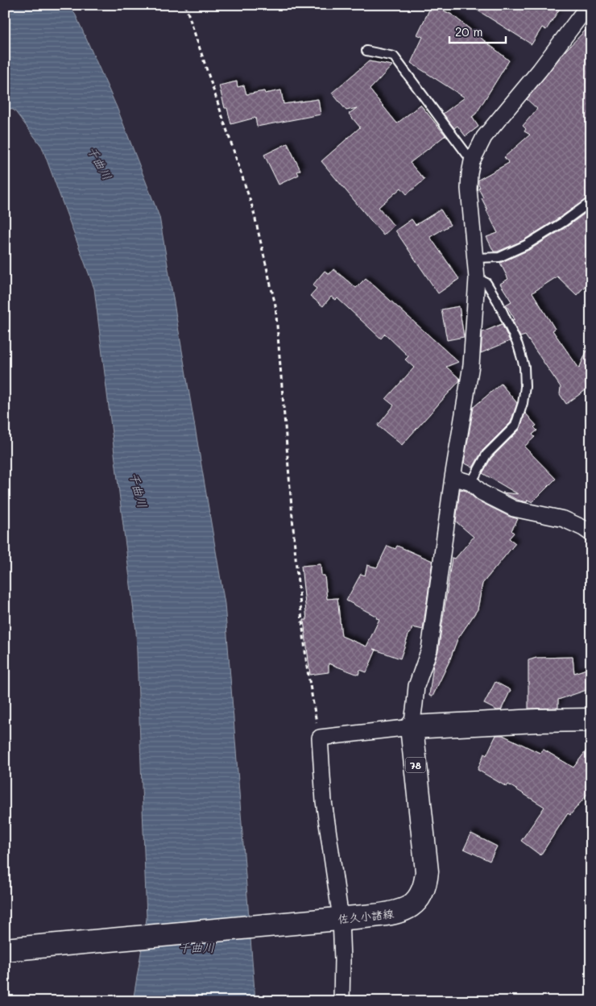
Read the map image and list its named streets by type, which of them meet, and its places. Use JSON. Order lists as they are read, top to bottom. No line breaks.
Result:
{"streets":{"main road":["78","佐久小諸線"]},"water":["千曲川"],"scale_bar":"20 m"}
